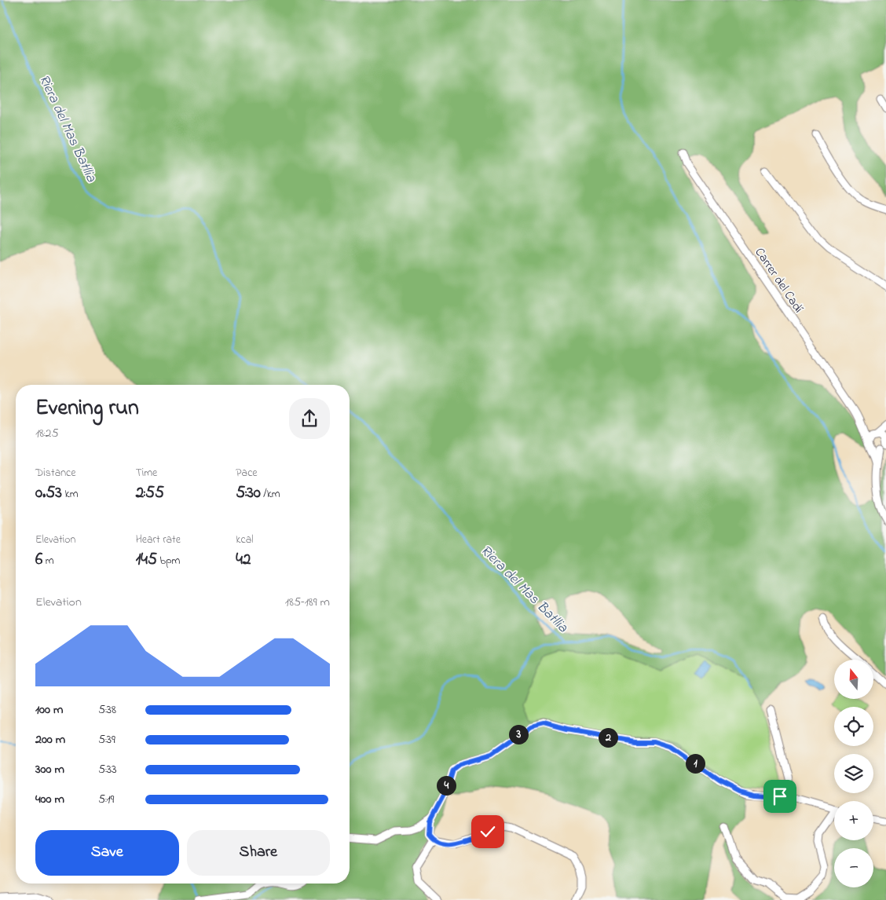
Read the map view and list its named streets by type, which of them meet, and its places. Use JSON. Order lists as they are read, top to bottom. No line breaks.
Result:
{"streets":{"street":["Carrer del Cadí"]},"water":["Riera del Mas Batllia"],"north":"top","page":{"heading":["Evening run","18:25"],"stats":[["Distance","0.53 km"],["Time","2:55"],["Pace","5:30 /km"],["Elevation","6 m"],["Heart rate","145 bpm"],["kcal","42"]],"chart":["Elevation","185–189 m"],"map_buttons":["+","−"],"list":[{"name":"100 m","note":"5:38"},{"name":"200 m","note":"5:39"},{"name":"300 m","note":"5:33"},{"name":"400 m","note":"5:19"}],"pins":["3","2","1","4"],"buttons":["Save","Share"]}}
